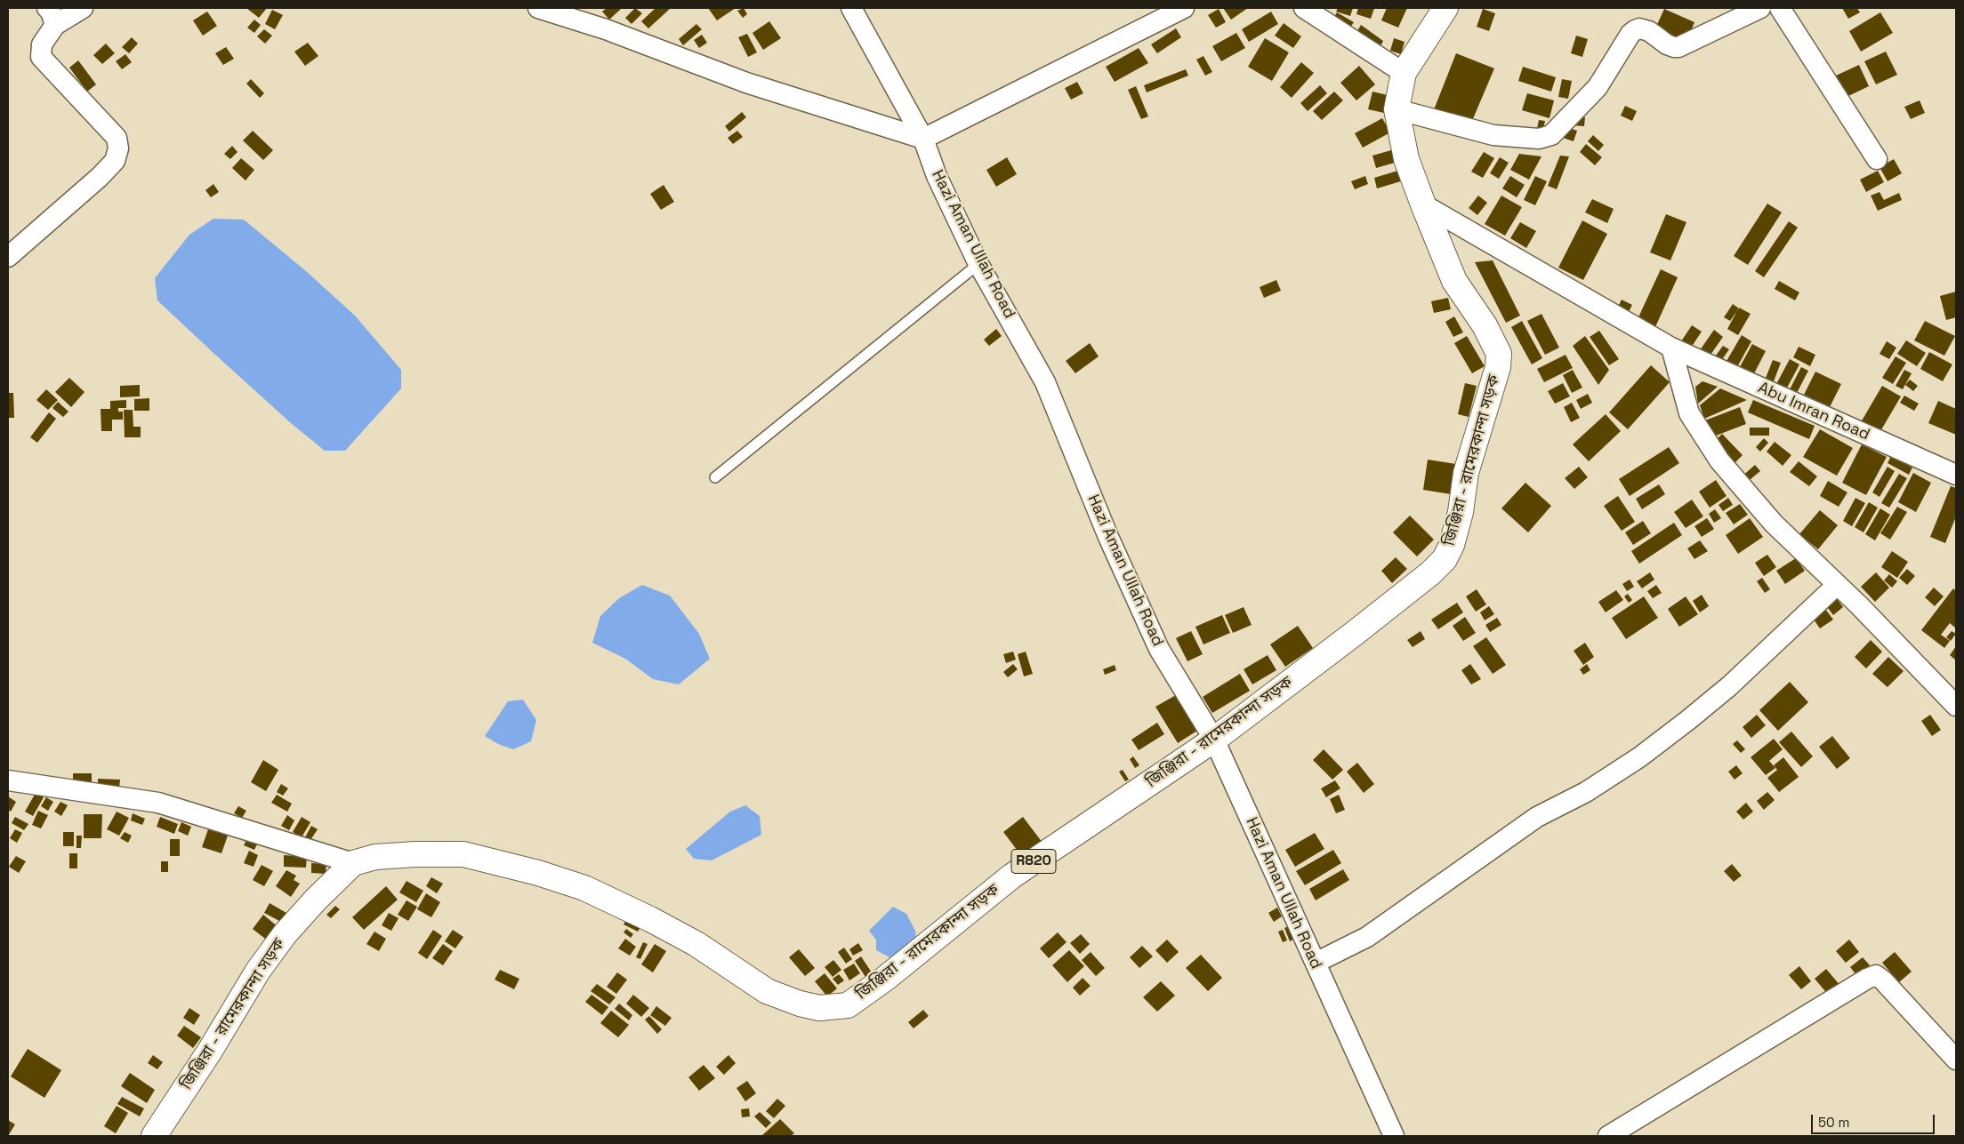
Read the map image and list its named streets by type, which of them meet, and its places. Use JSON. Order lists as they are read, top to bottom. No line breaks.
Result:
{"streets":{"main road":["জিঞ্জিরা - রামেরকান্দা সড়ক","R820"],"street":["Hazi Aman Ullah Road","Abu Imran Road"]},"crossings":[["Hazi Aman Ullah Road","জিঞ্জিরা - রামেরকান্দা সড়ক"],["Abu Imran Road","জিঞ্জিরা - রামেরকান্দা সড়ক"]],"scale_bar":"50 m"}
